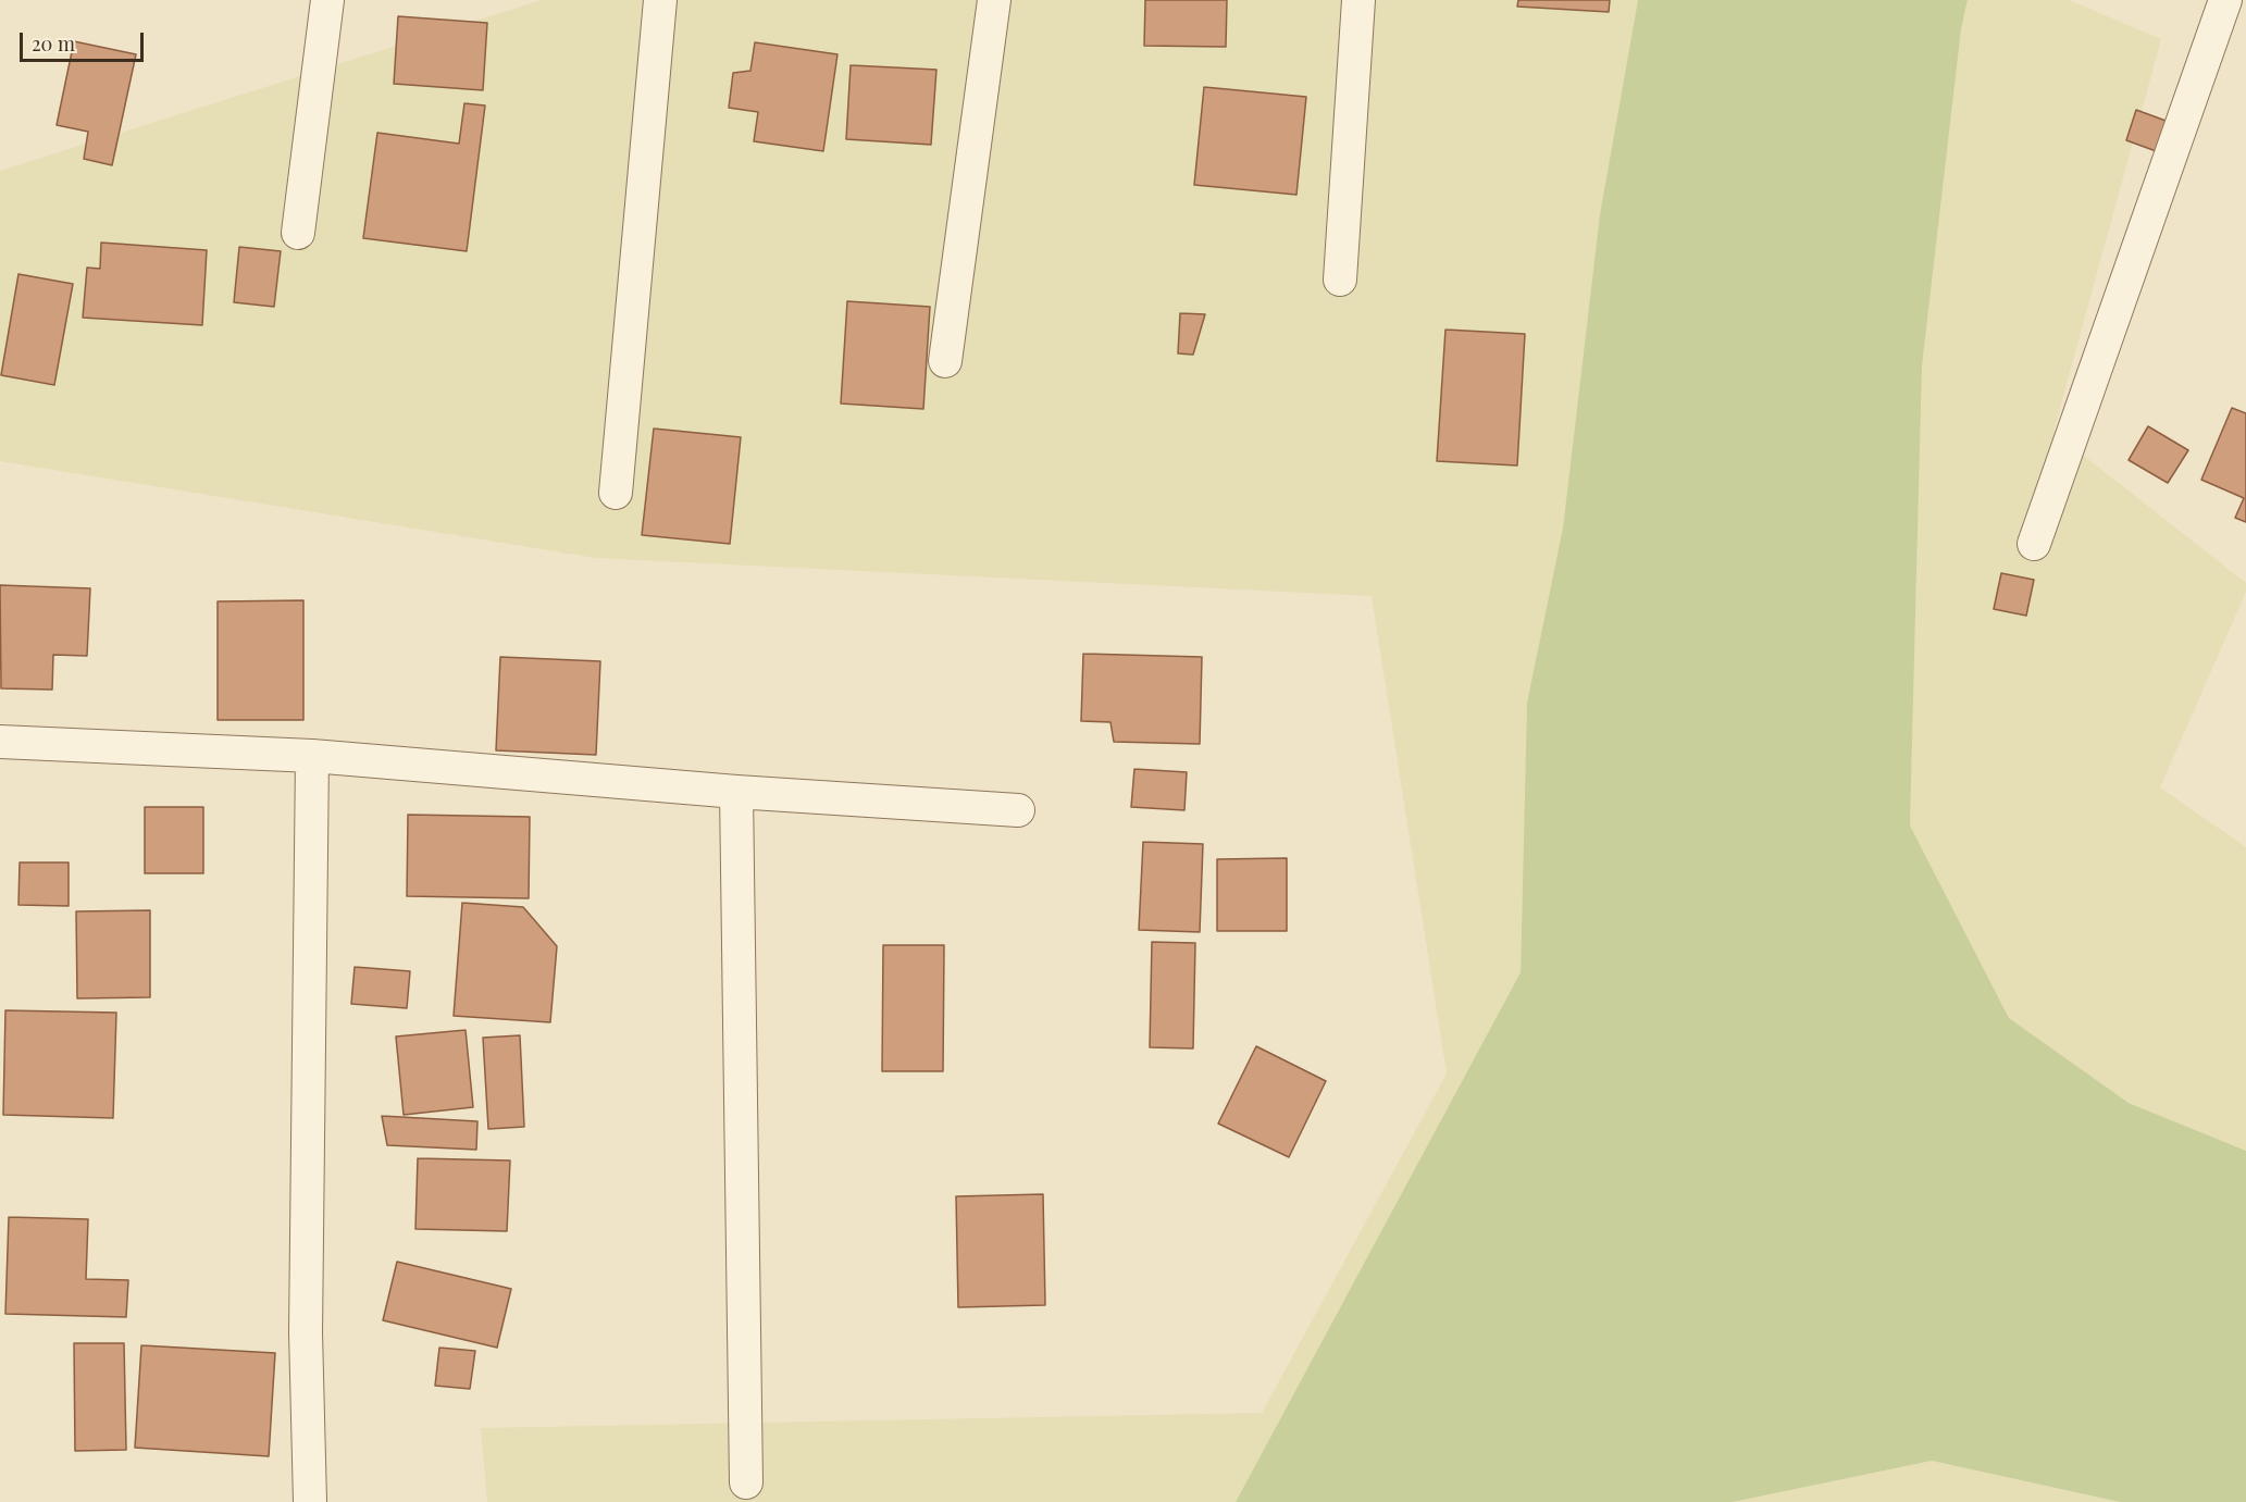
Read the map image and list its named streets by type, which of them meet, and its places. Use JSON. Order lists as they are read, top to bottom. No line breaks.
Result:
{"scale_bar":"20 m"}
